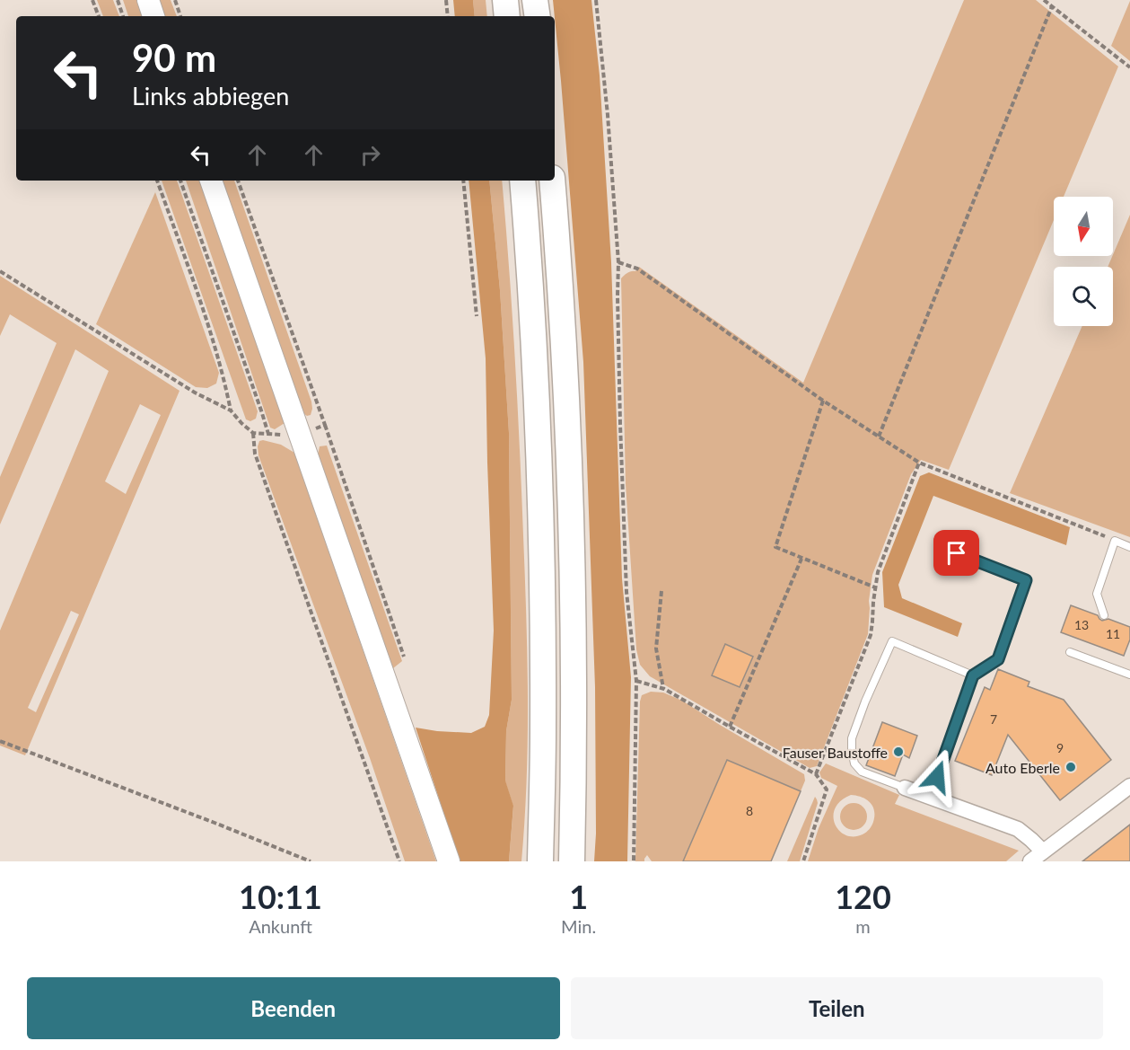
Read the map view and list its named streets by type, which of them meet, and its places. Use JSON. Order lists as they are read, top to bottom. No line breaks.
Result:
{"places":["Fauser Baustoffe","Auto Eberle"],"house_numbers":["13","11","7","9","8"],"north":"bottom","page":{"turn":["90 m","Links abbiegen"],"eta":["10:11","Ankunft","1","Min.","120","m"],"buttons":["Beenden","Teilen"]}}
